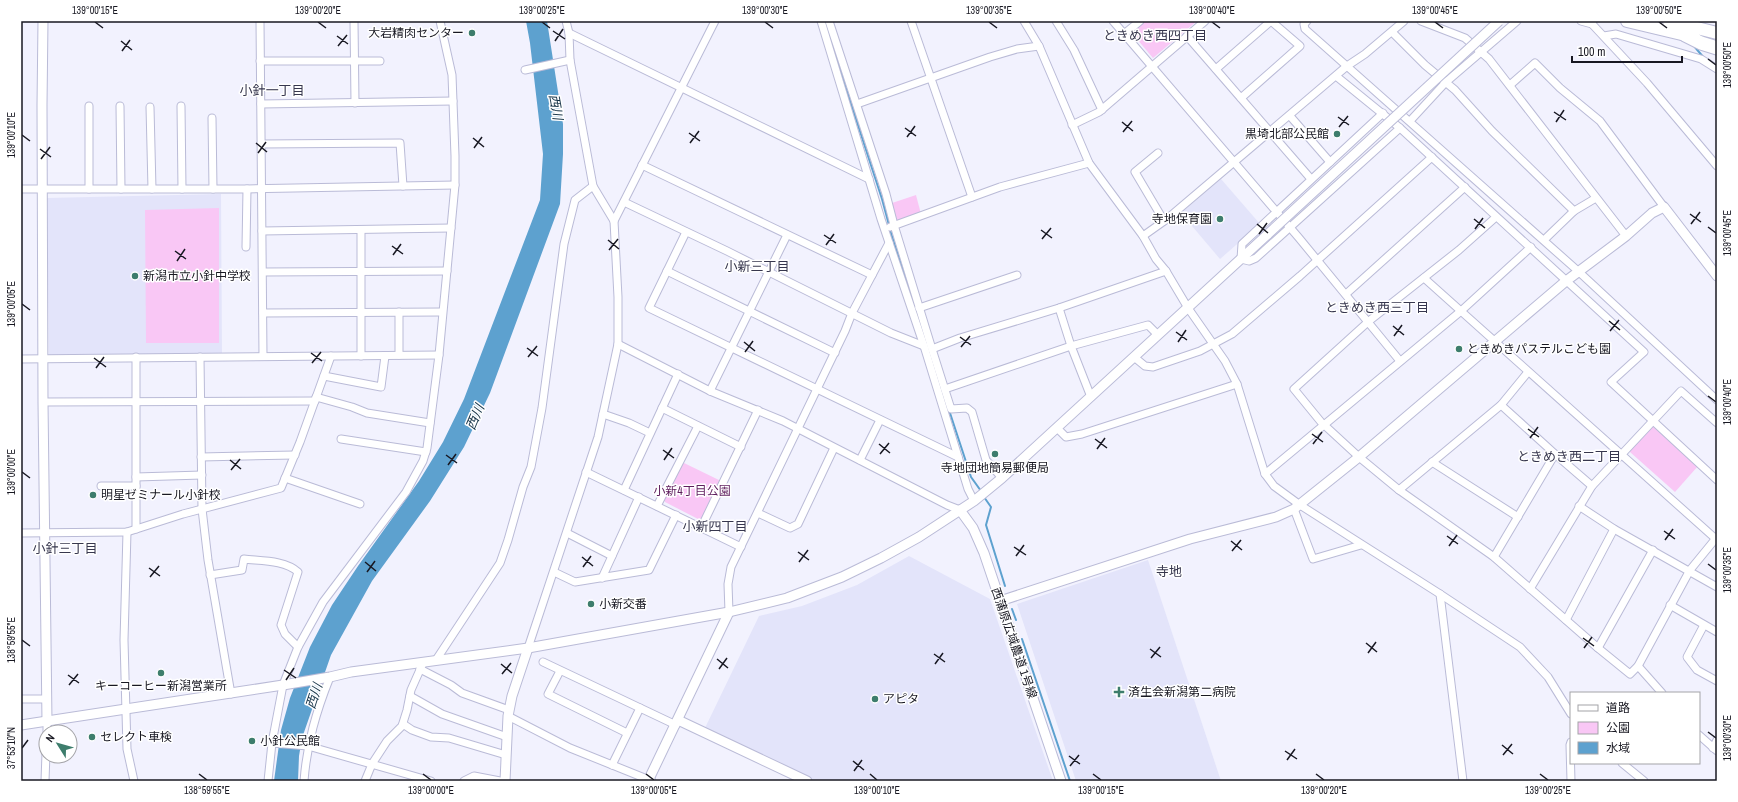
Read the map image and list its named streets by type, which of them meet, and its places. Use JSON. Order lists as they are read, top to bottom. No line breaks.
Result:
{"streets":{"street":["西蒲原広域農道 1号線"]},"districts":["ときめき西四丁目","小針一丁目","小新三丁目","ときめき西三丁目","ときめき西二丁目","小新四丁目","小針三丁目","寺地"],"water":["西川"],"parks":["小新4丁目公園"],"places":{"other":["大岩精肉センター","黒埼北部公民館","寺地保育園","新潟市立小針中学校","ときめきパステルこども園","寺地団地簡易郵便局","明星ゼミナール小針校","小新交番","キーコーヒー新潟営業所","アピタ","セレクト車検","小針公民館"],"health":["済生会新潟第二病院"]},"legend":["道路","公園","水域"],"scale_bar":"100 m","north":"top left","coordinates":["139°00'15\"E","139°00'20\"E","139°00'25\"E","139°00'30\"E","139°00'35\"E","139°00'40\"E","139°00'45\"E","139°00'50\"E","139°00'10\"E","139°00'05\"E","139°00'00\"E","138°59'55\"E","37°53'10\"N"]}
